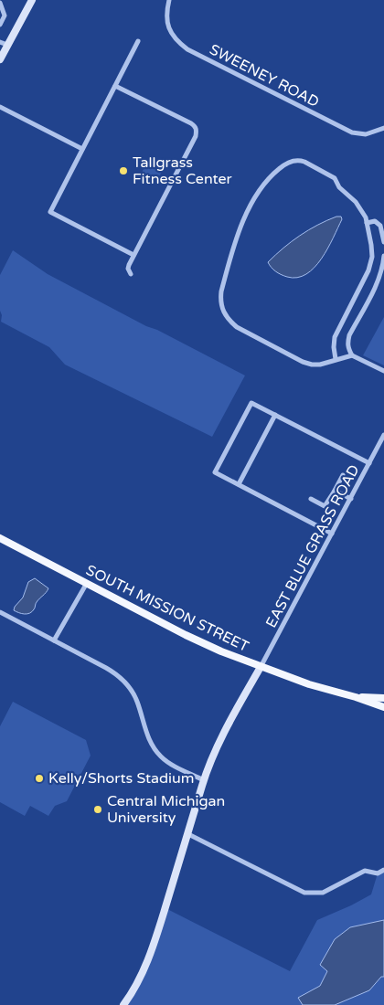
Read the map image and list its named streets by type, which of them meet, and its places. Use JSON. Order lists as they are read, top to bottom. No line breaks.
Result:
{"streets":{"main road":["SOUTH MISSION STREET"],"street":["SWEENEY ROAD","EAST BLUE GRASS ROAD"]},"crossings":[["EAST BLUE GRASS ROAD","SOUTH MISSION STREET"]],"places":["Tallgrass Fitness Center","Kelly/Shorts Stadium","Central Michigan University"]}
